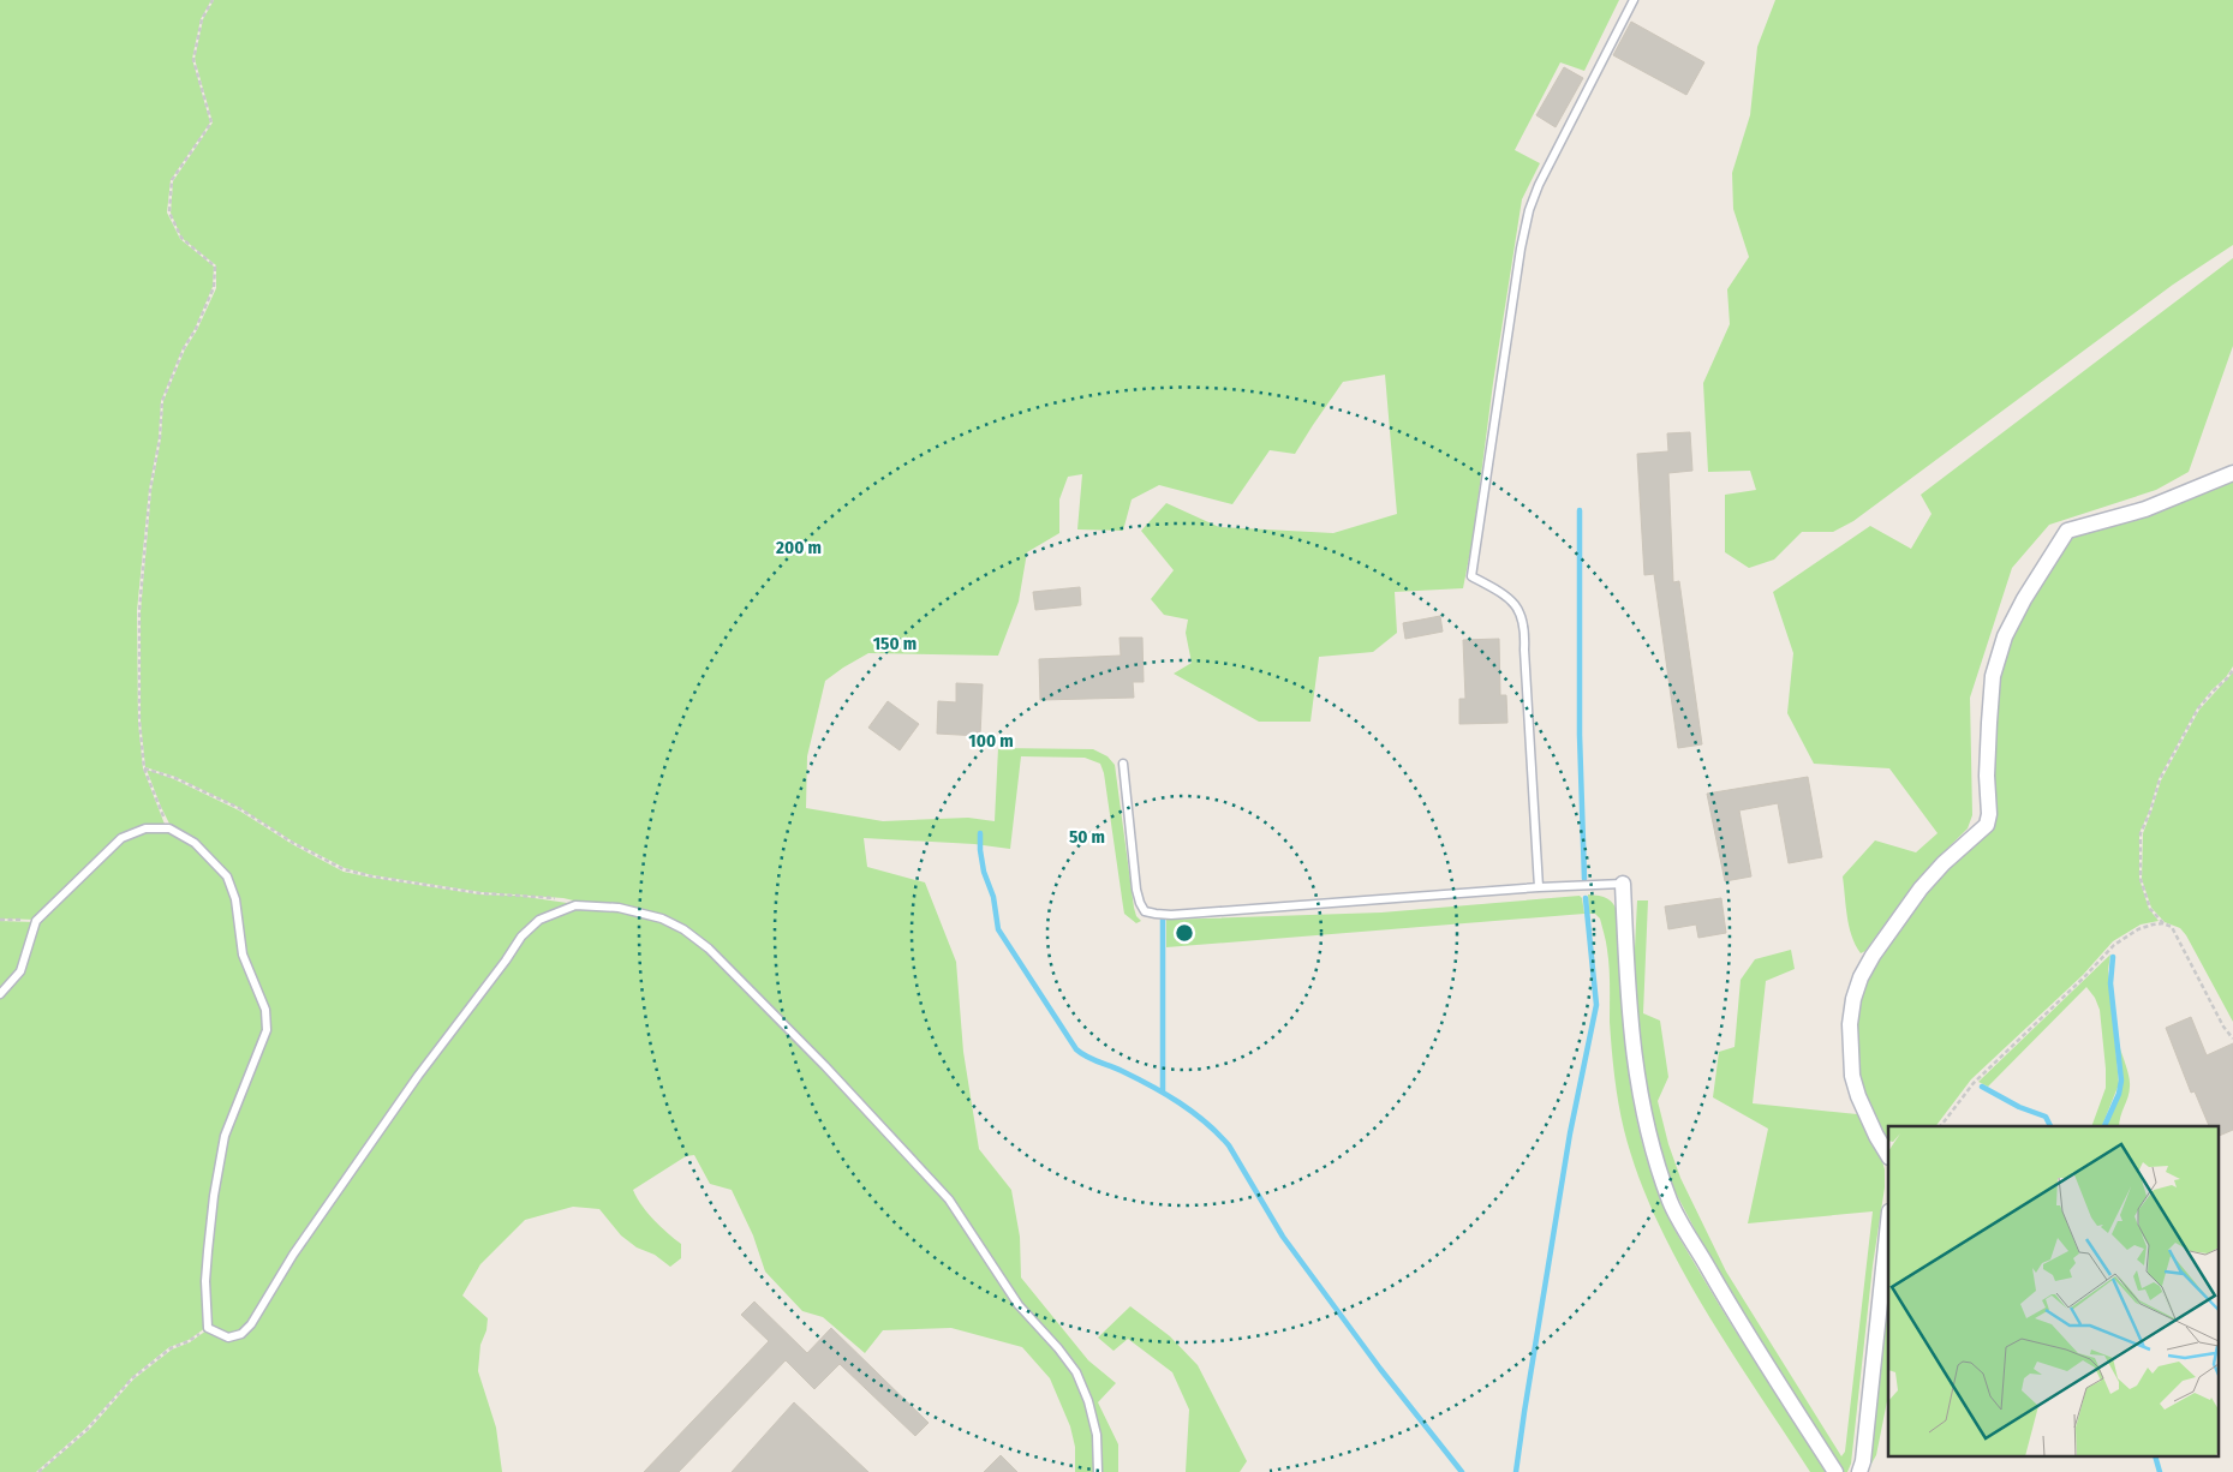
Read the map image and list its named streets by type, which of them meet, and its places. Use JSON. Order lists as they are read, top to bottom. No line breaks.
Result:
{"rings":["200 m","150 m","100 m","50 m"]}
